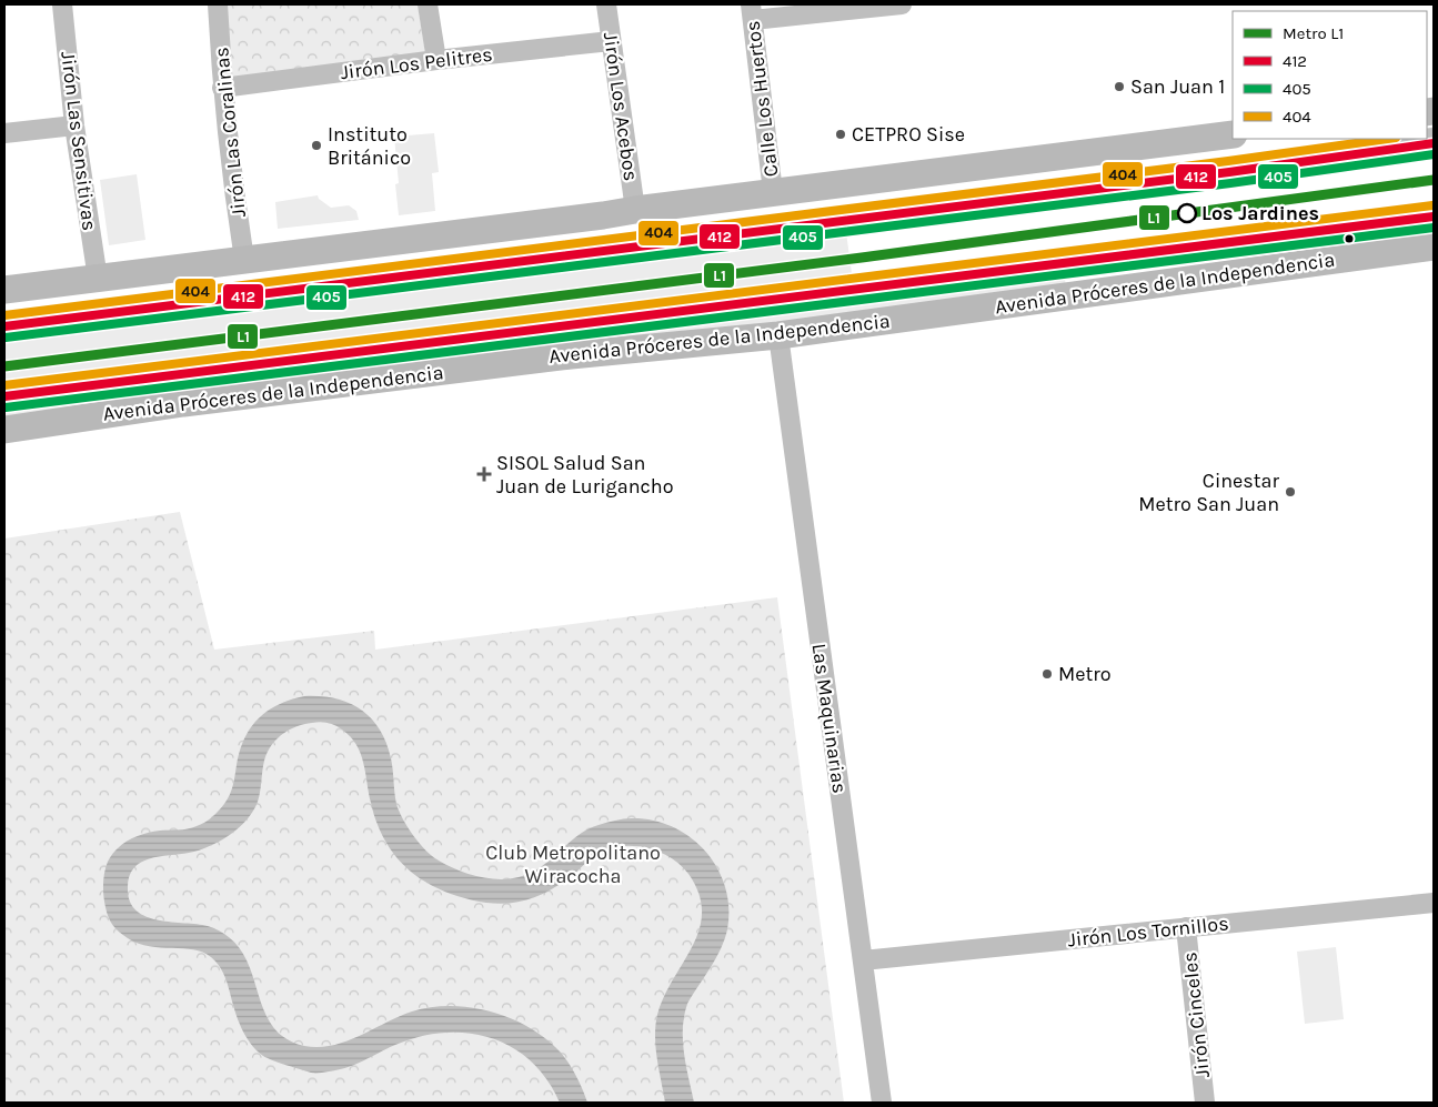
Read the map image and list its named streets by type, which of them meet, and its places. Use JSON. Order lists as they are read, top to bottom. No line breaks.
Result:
{"streets":{"main road":["Avenida Próceres de la Independencia"],"street":["Jirón Los Pelitres","Calle Los Huertos","Jirón Los Acebos","Jirón Las Coralinas","Jirón Las Sensitivas","Las Maquinarias","Jirón Los Tornillos","Jirón Cinceles"]},"crossings":[["Jirón Los Pelitres","Jirón Los Acebos"],["Jirón Los Pelitres","Jirón Las Coralinas"],["Avenida Próceres de la Independencia","Las Maquinarias"],["Las Maquinarias","Jirón Los Tornillos"],["Jirón Los Tornillos","Jirón Cinceles"]],"parks":["Club Metropolitano Wiracocha"],"places":{"other":["San Juan 1","CETPRO Sise","Instituto Británico","Los Jardines","Cinestar Metro San Juan","Metro"],"health":["SISOL Salud San Juan de Lurigancho"]},"lines":["transit line 404","transit line 412","transit line 405","metro line L1"],"legend":["Metro L1","412","405","404"]}
